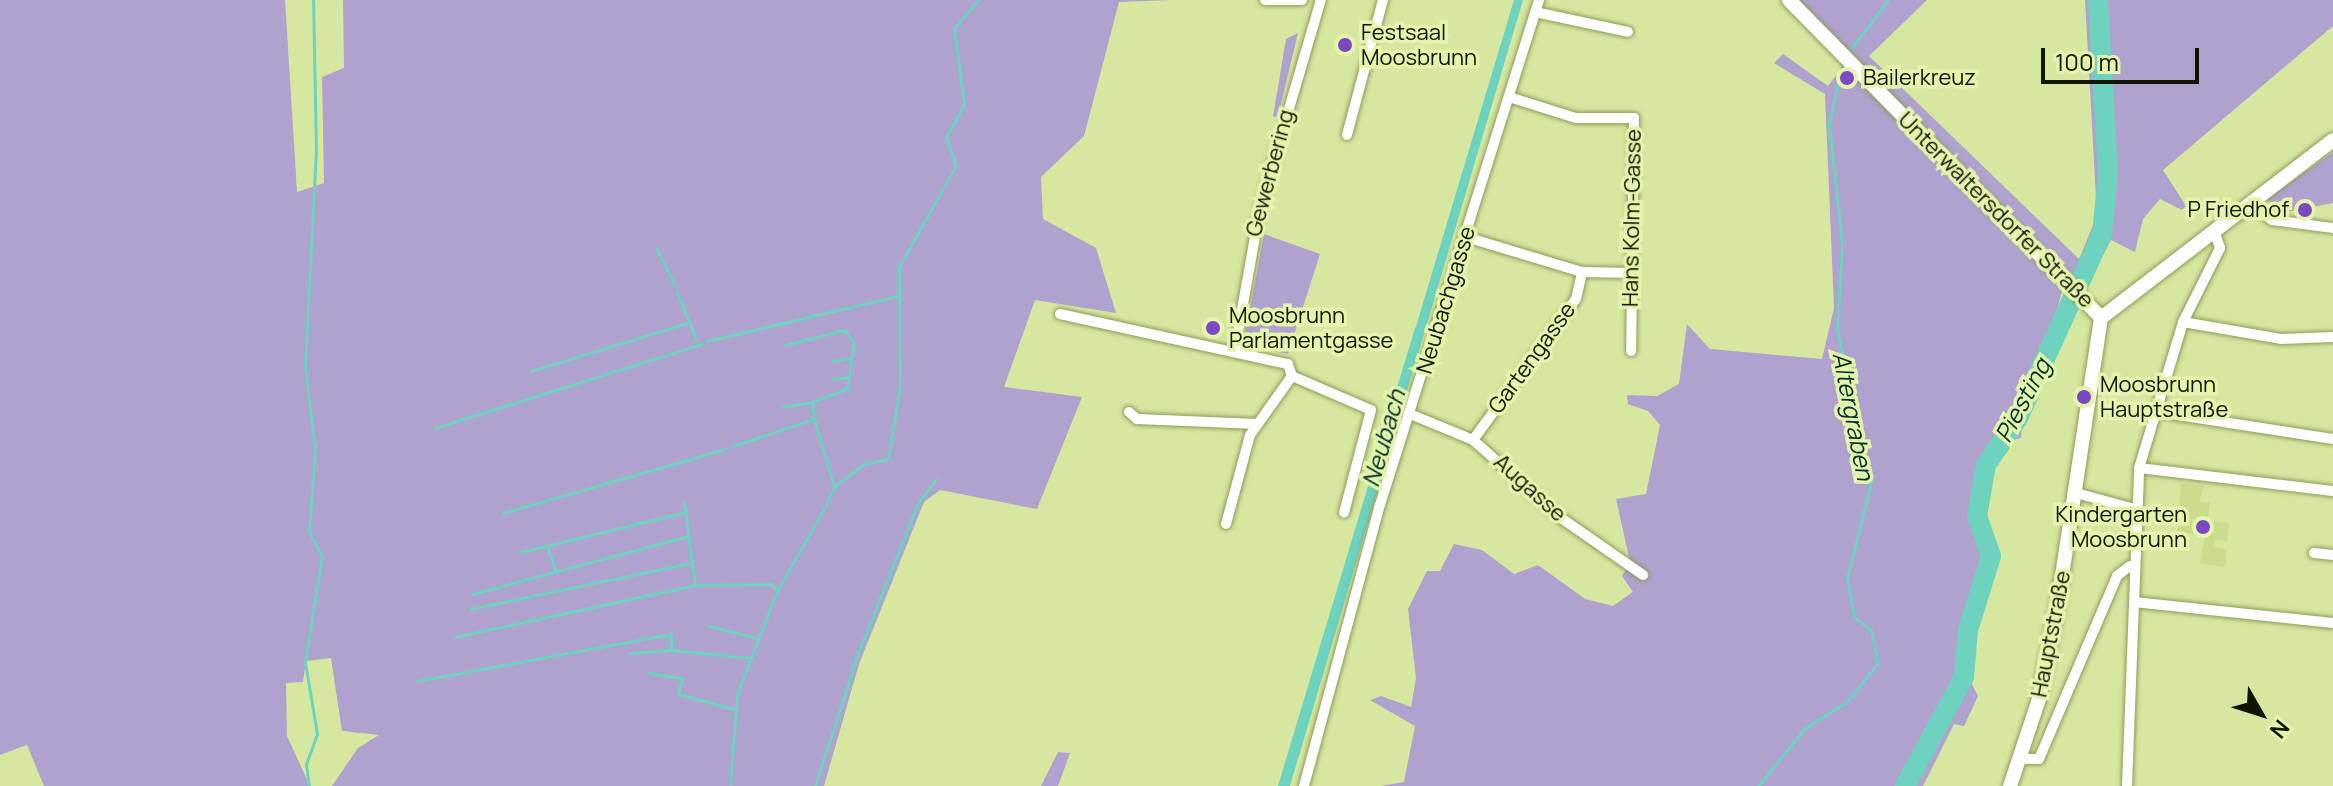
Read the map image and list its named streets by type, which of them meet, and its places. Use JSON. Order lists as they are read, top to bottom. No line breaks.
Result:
{"streets":{"main road":["Unterwaltersdorfer Straße","Hauptstraße"],"street":["Gewerbering","Hans Kolm-Gasse","Neubachgasse","Gartengasse","Augasse"]},"crossings":[["Unterwaltersdorfer Straße","Hauptstraße"],["Hans Kolm-Gasse","Neubachgasse"],["Neubachgasse","Augasse"],["Gartengasse","Augasse"]],"water":["Piesting","Altergraben","Neubach"],"places":["Festsaal Moosbrunn","Bailerkreuz","P Friedhof","Moosbrunn Parlamentgasse","Moosbrunn Hauptstraße","Kindergarten Moosbrunn"],"scale_bar":"100 m","north":"bottom right"}
